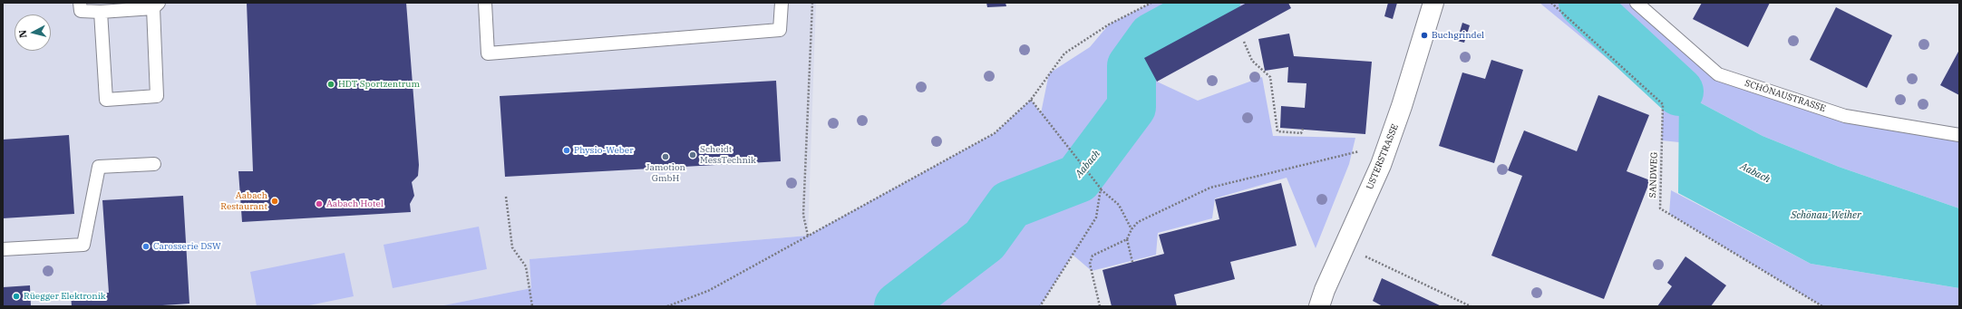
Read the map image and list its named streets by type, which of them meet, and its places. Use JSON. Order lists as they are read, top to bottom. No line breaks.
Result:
{"streets":{"main road":["USTERSTRASSE"],"lane":["SCHÖNAUSTRASSE"],"path":["SANDWEG"]},"water":["Aabach","Schönau-Weiher"],"places":["Buchgrindel","HDT Sportzentrum","Physio-Weber","Scheidt MessTechnik","Jamotion GmbH","Aabach Restaurant","Aabach Hotel","Carosserie DSW","Rüegger Elektronik"],"north":"left"}
